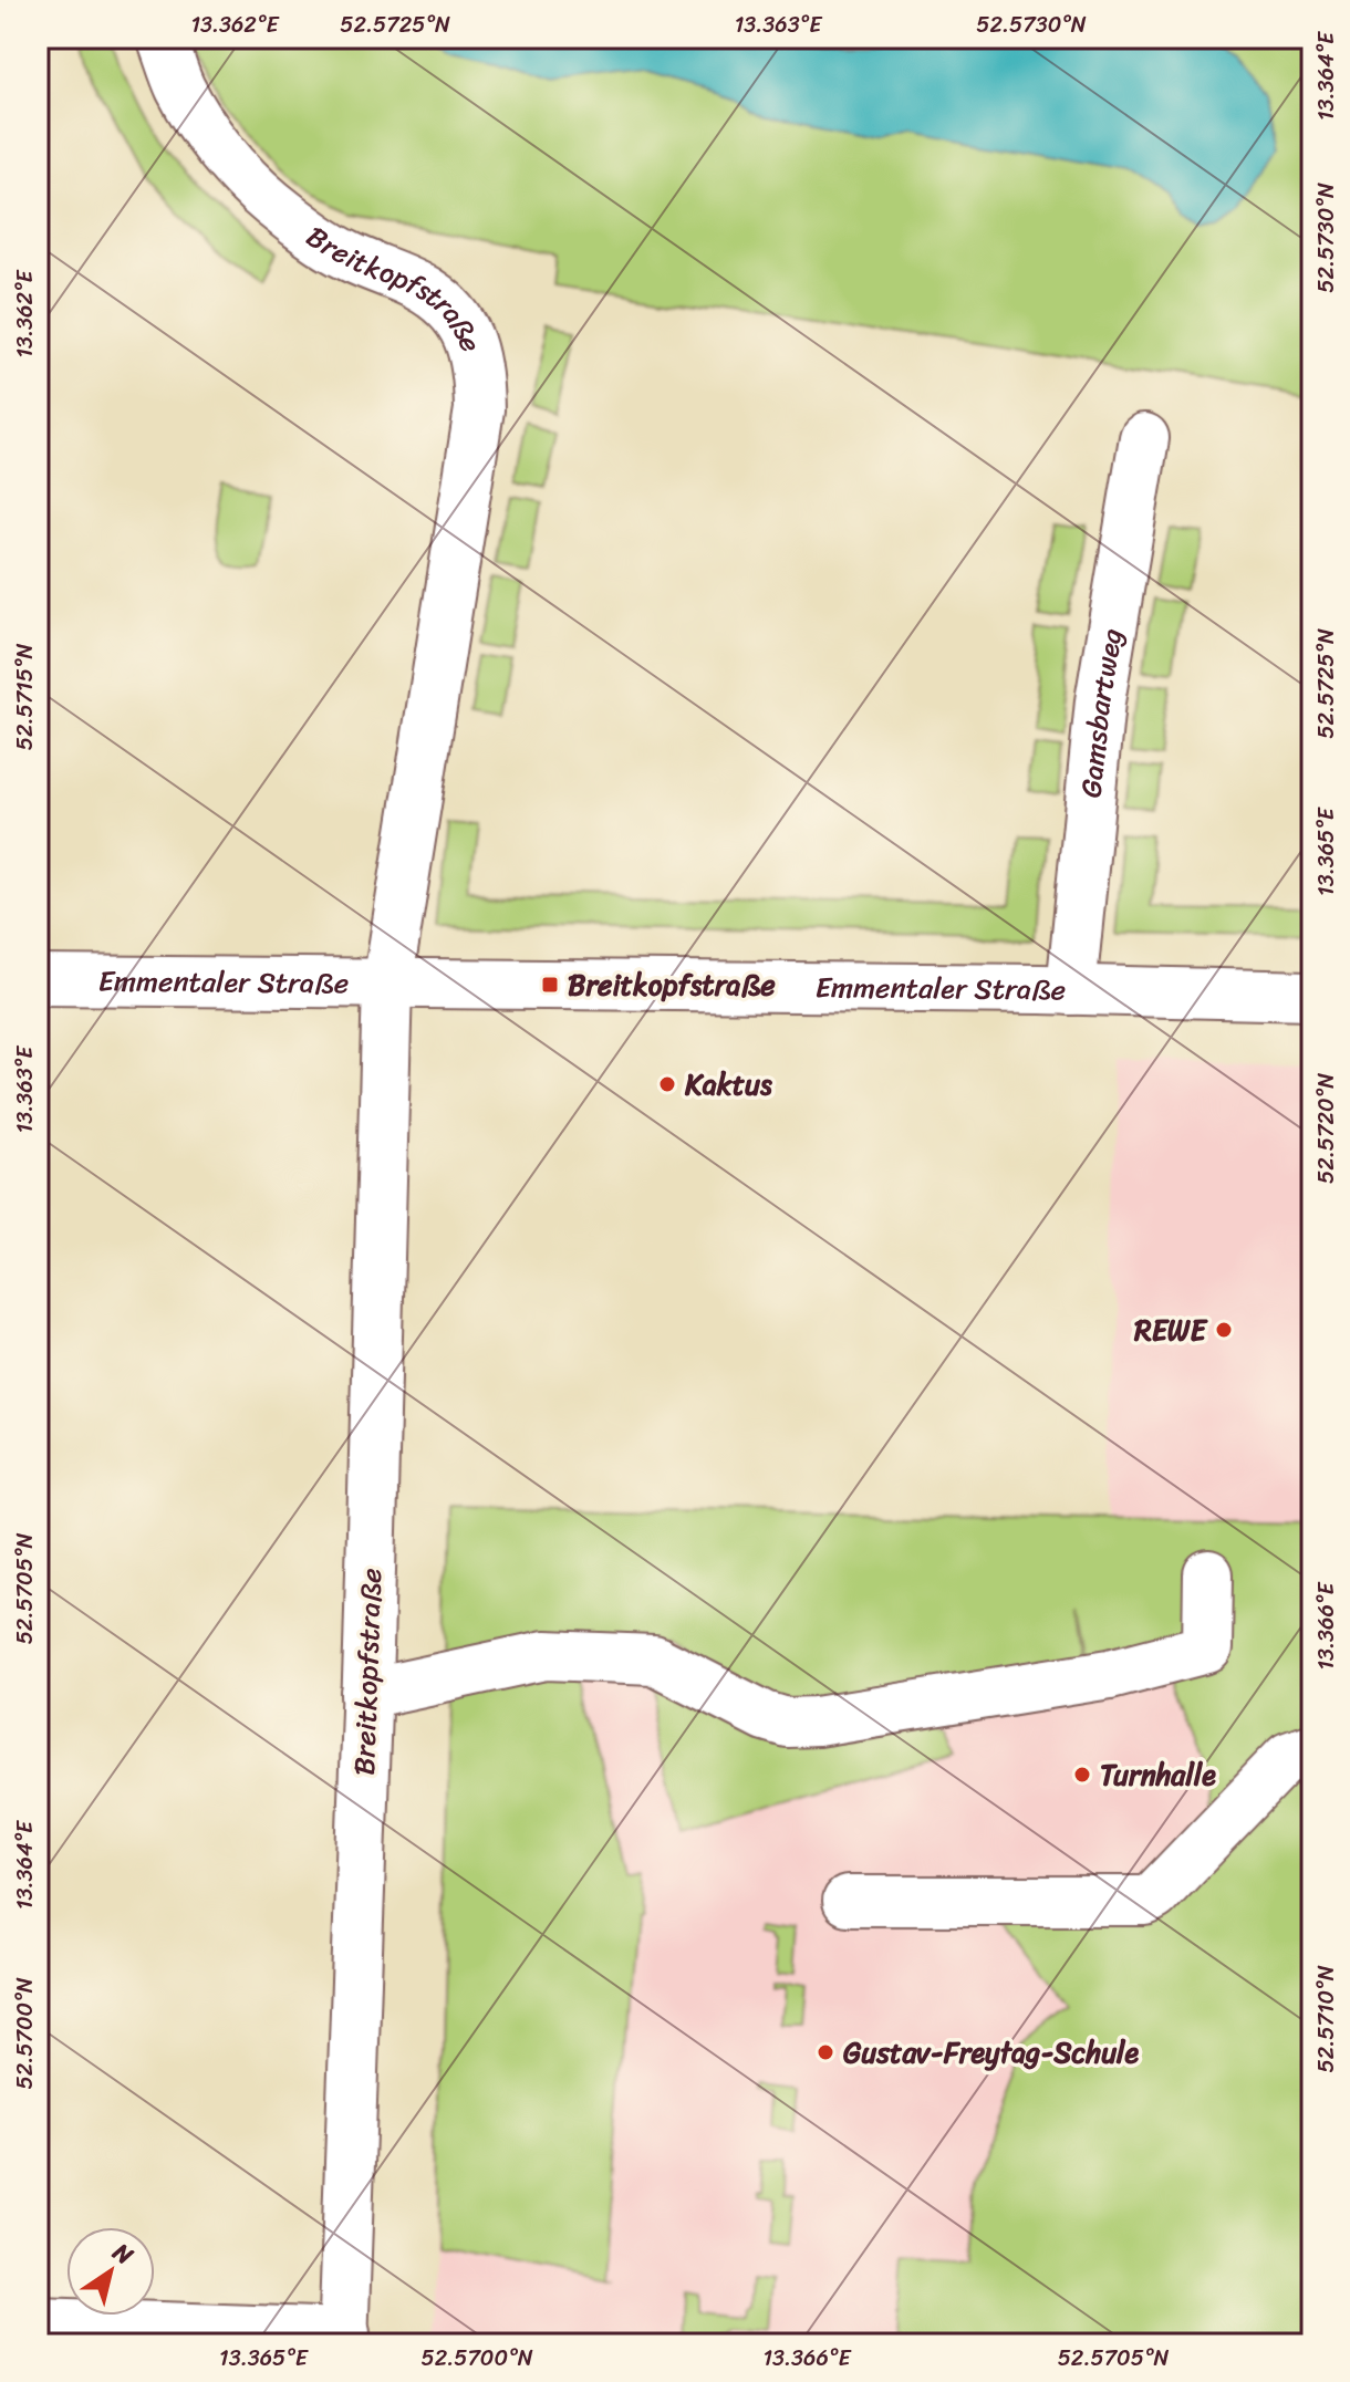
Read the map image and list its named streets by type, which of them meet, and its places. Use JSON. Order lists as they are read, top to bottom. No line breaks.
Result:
{"streets":{"street":["Breitkopfstraße","Gamsbartweg","Emmentaler Straße"]},"crossings":[["Breitkopfstraße","Emmentaler Straße"],["Gamsbartweg","Emmentaler Straße"]],"places":{"transit":["Breitkopfstraße"],"other":["Kaktus","REWE","Turnhalle","Gustav-Freytag-Schule"]},"north":"top right","coordinates":["13.362°E","52.5725°N","13.363°E","52.5730°N","13.364°E","52.5715°N","13.365°E","52.5720°N","52.5705°N","13.366°E","52.5710°N","52.5700°N"]}
